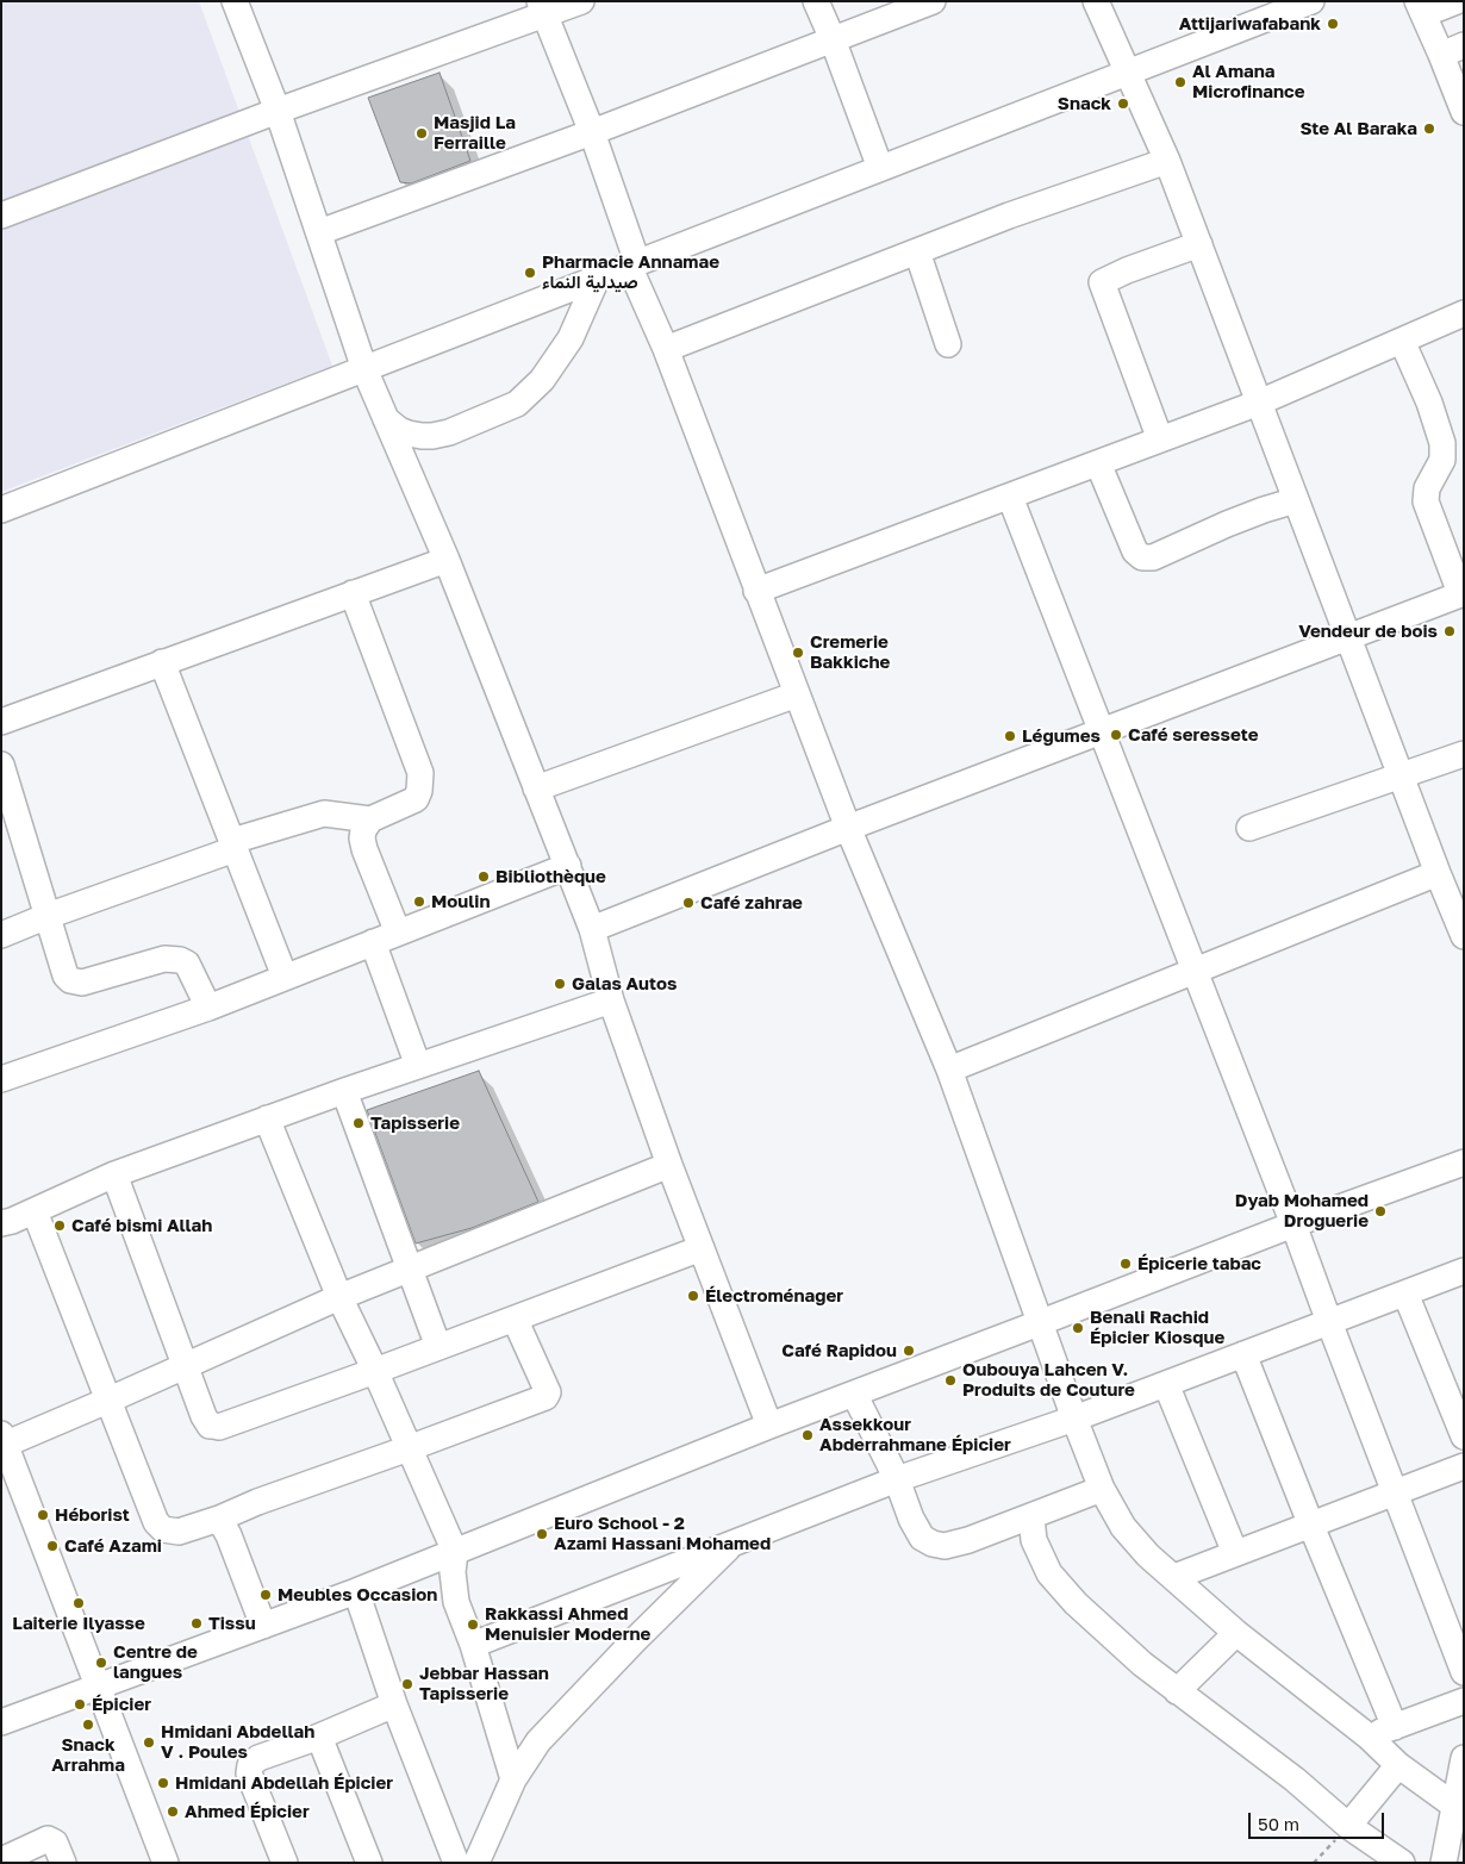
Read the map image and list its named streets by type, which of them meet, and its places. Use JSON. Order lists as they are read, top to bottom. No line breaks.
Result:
{"places":["Attijariwafabank","Al Amana Microfinance","Snack","Ste Al Baraka","Masjid La Ferraille","Pharmacie Annamae صيدلية النماء","Vendeur de bois","Cremerie Bakkiche","Café seressete","Légumes","Bibliothèque","Moulin","Café zahrae","Galas Autos","Tapisserie","Dyab Mohamed Droguerie","Café bismi Allah","Épicerie tabac","Électroménager","Benali Rachid Épicier Kiosque","Café Rapidou","Oubouya Lahcen V. Produits de Couture","Assekkour Abderrahmane Épicier","Héborist","Euro School - 2 Azami Hassani Mohamed","Café Azami","Meubles Occasion","Laiterie Ilyasse","Tissu","Rakkassi Ahmed Menuisier Moderne","Centre de langues","Jebbar Hassan Tapisserie","Épicier","Snack Arrahma","Hmidani Abdellah V . Poules","Hmidani Abdellah Épicier","Ahmed Épicier"],"scale_bar":"50 m"}
